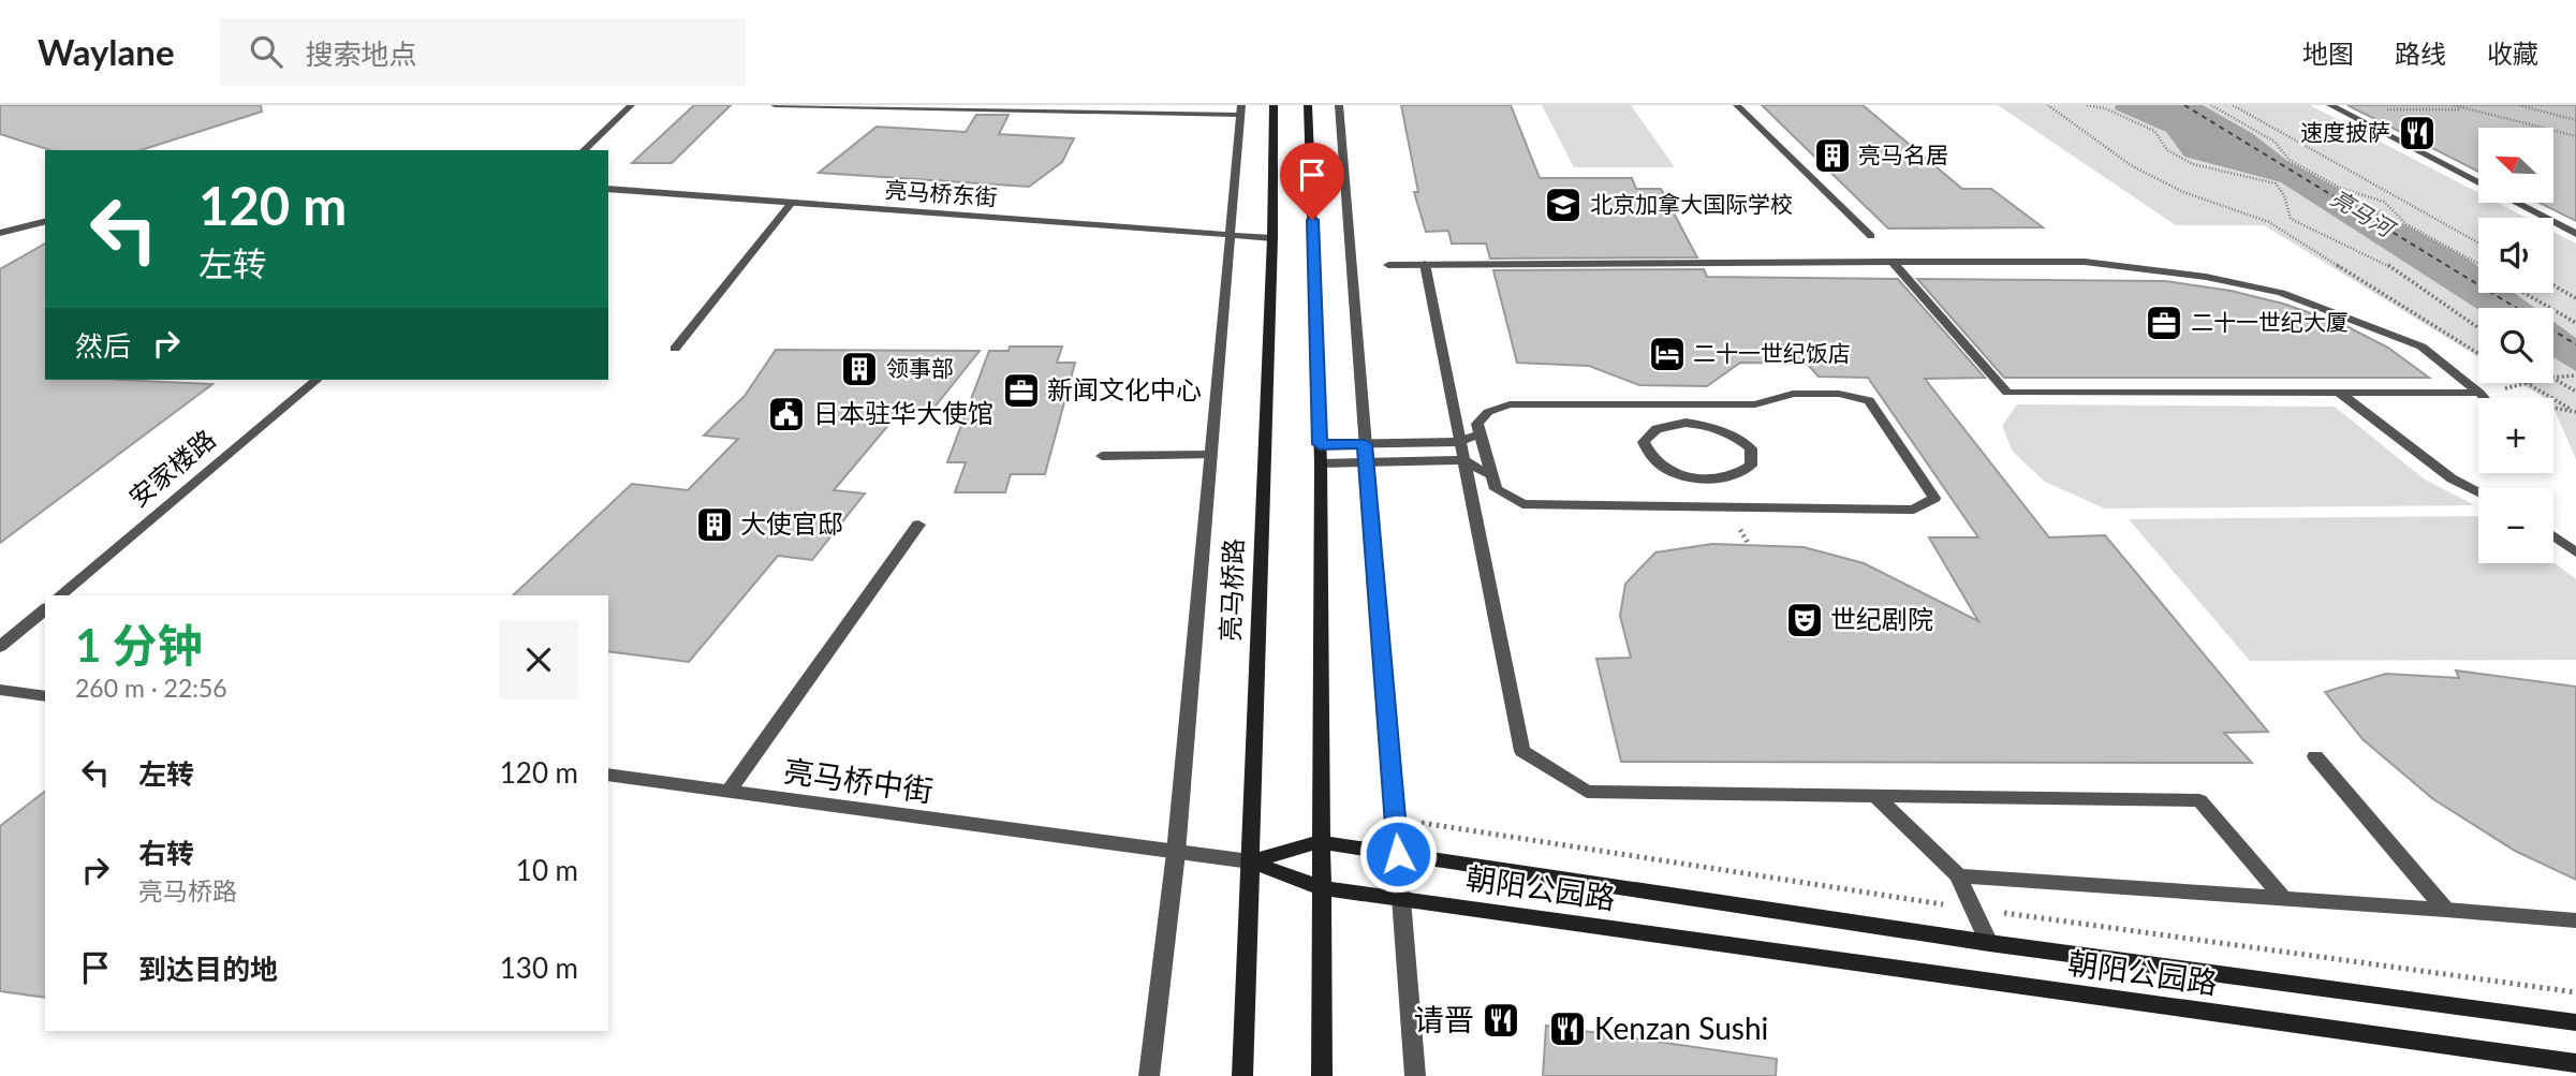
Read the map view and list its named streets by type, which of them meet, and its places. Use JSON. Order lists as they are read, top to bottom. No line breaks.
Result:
{"streets":{"main road":["亮马桥路","朝阳公园路"],"street":["亮马桥东街","安家楼路","亮马桥中街"]},"crossings":[["亮马桥东街","亮马桥路"],["亮马桥路","亮马桥中街"],["亮马桥路","朝阳公园路"],["亮马桥中街","朝阳公园路"]],"water":["亮马河"],"places":{"restaurant":["速度披萨","请晋","Kenzan Sushi"],"building":["亮马名居","领事部","大使官邸"],"school or university":["北京加拿大国际学校"],"office":["二十一世纪大厦","新闻文化中心"],"hotel":["二十一世纪饭店"],"public building":["日本驻华大使馆"],"theatre":["世纪剧院"]},"north":"top left","page":{"header":"Waylane","search":"搜索地点","nav":["地图","路线","收藏"],"map_buttons":["+","−"],"turn":["120 m","左转"],"then":"然后","heading":["1 分钟","260 m · 22:56"],"list":[{"name":"左转","value":"120 m"},{"name":"右转","note":"亮马桥路","value":"10 m"},{"name":"到达目的地","value":"130 m"}]}}
